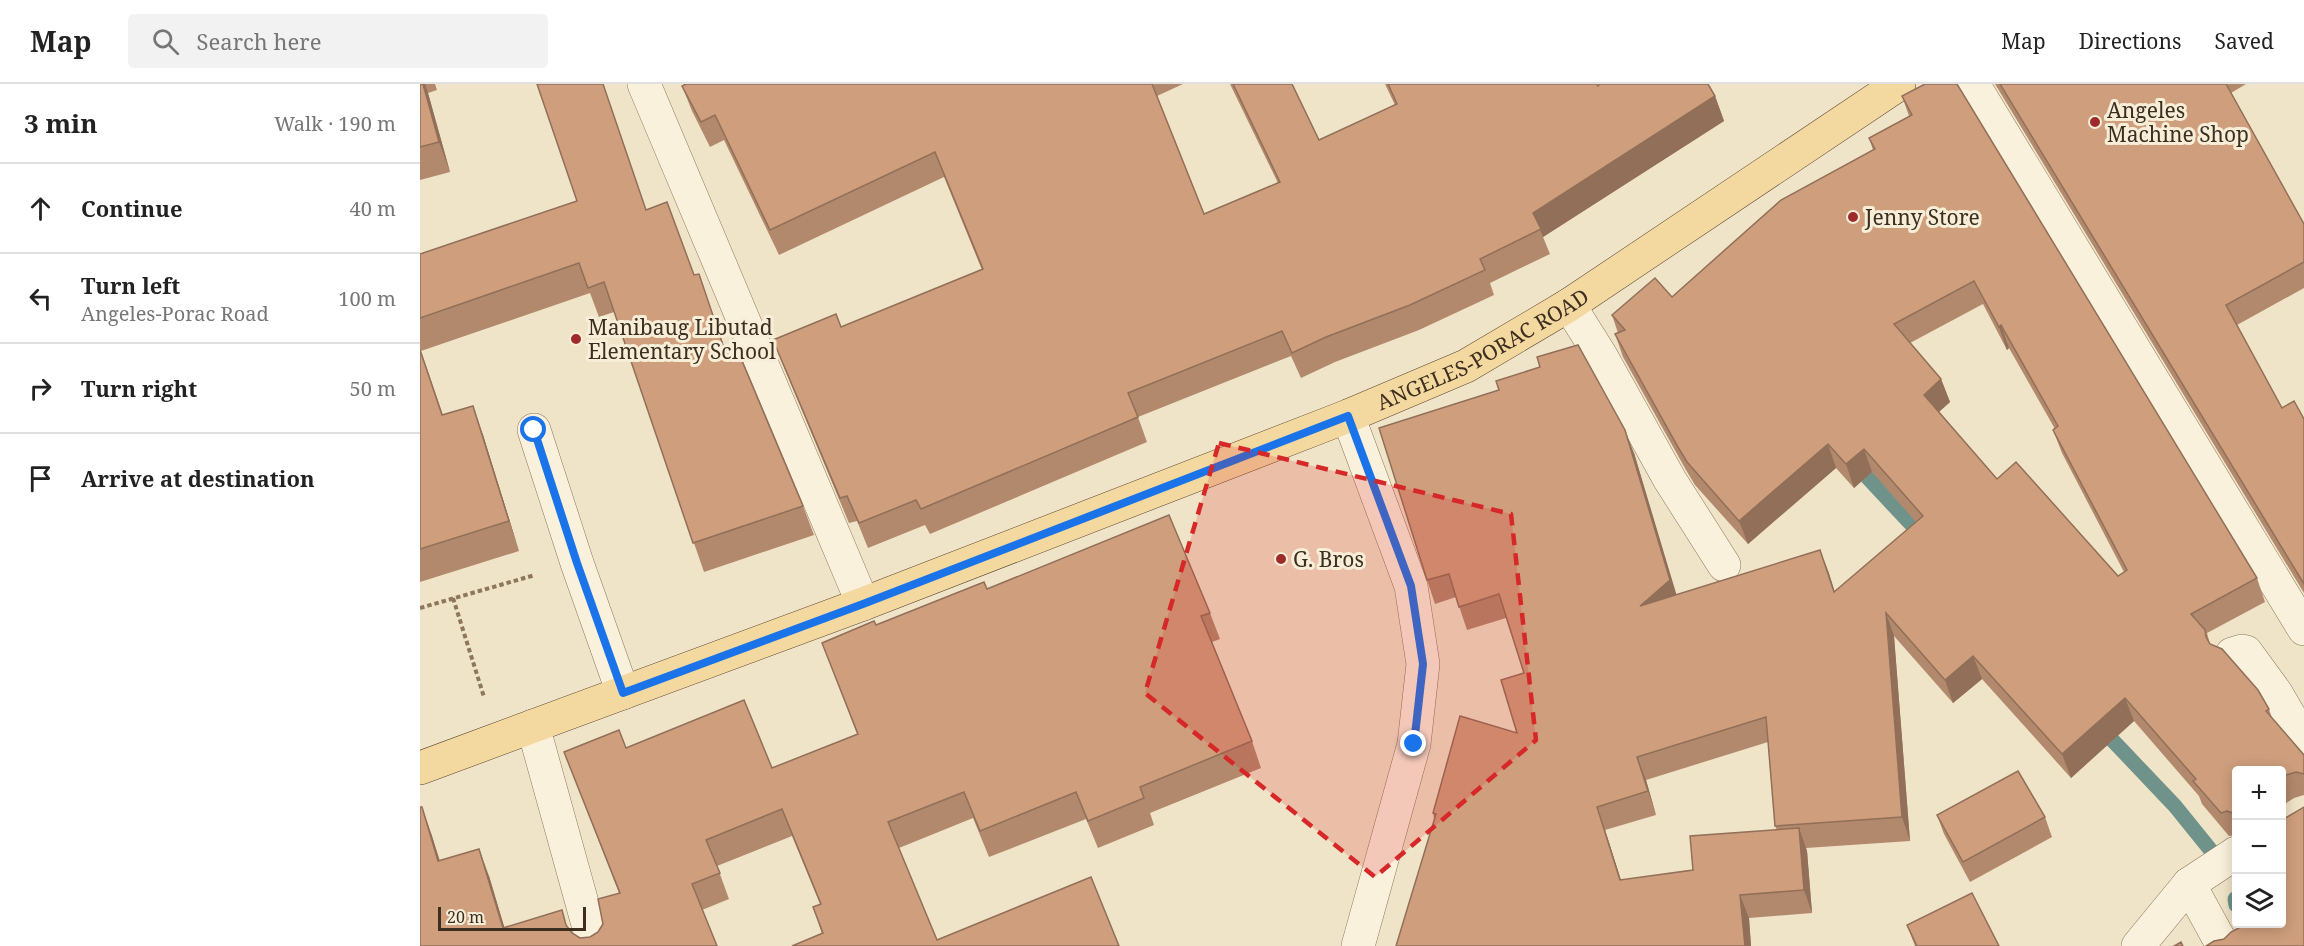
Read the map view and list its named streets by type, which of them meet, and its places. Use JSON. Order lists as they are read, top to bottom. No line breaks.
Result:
{"streets":{"main road":["ANGELES-PORAC ROAD"]},"places":["Angeles Machine Shop","Jenny Store","Manibaug Libutad Elementary School","G. Bros"],"scale_bar":"20 m","page":{"header":"Map","search":"Search here","nav":["Map","Directions","Saved"],"heading":["3 min","Walk · 190 m"],"list":[["Continue","40 m"],["Turn left","Angeles-Porac Road","100 m"],["Turn right","50 m"],"Arrive at destination"],"map_buttons":["+","−"],"scale":"20 m"}}
